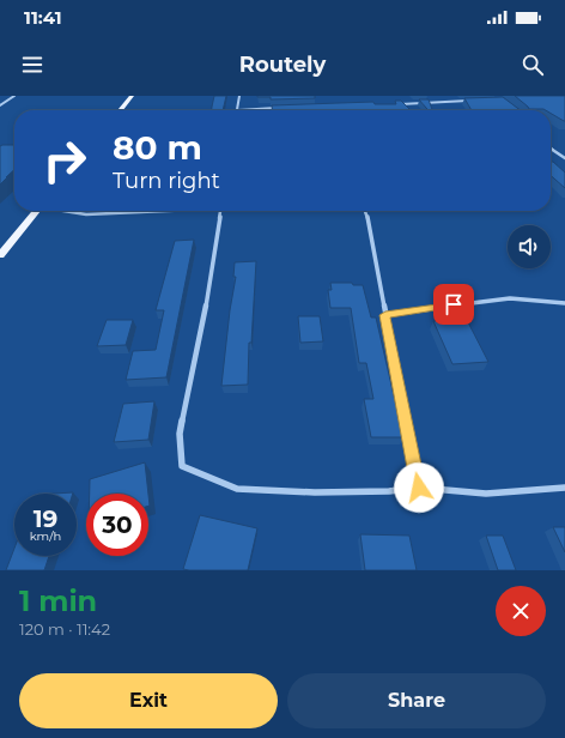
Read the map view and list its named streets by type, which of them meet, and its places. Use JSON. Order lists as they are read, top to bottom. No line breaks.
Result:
{"page":{"status":"11:41","header":"Routely","turn":["80 m","Turn right"],"speed":"19 km/h","limit":"30","heading":["1 min","120 m · 11:42"],"buttons":["Exit","Share"]}}
